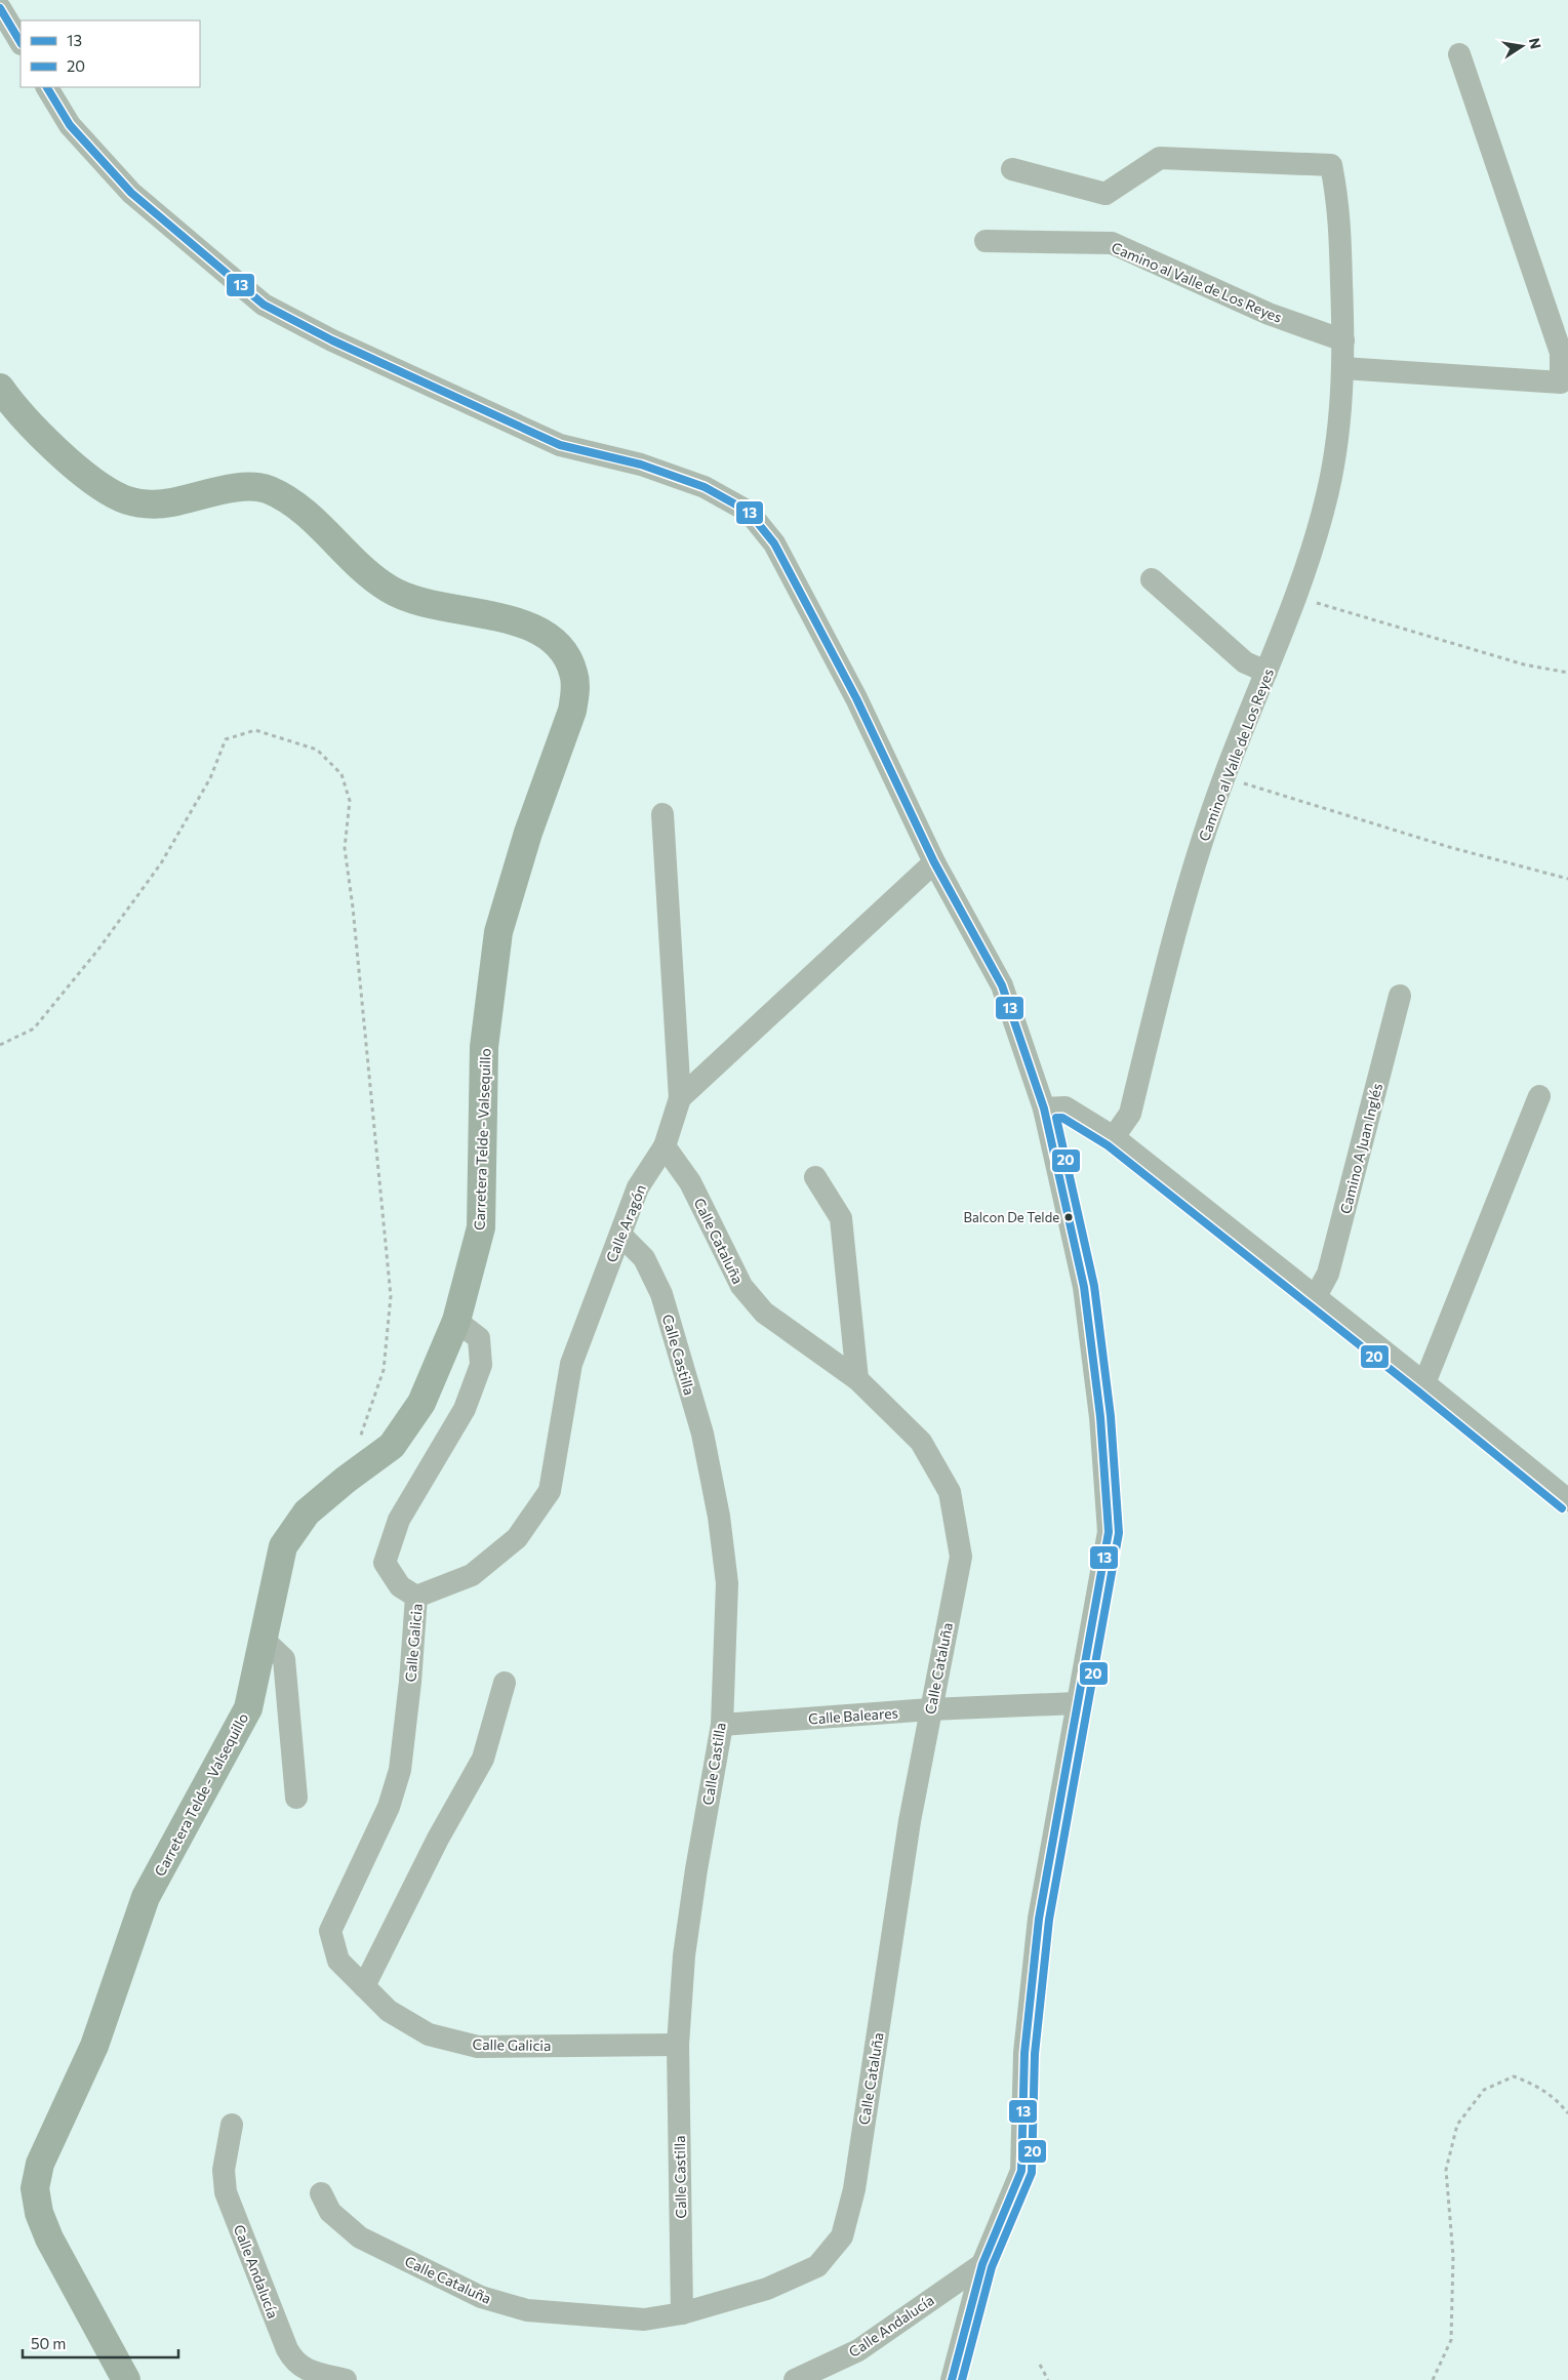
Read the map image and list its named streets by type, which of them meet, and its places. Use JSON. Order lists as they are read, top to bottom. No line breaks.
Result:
{"streets":{"main road":["Carretera Telde - Valsequillo"],"street":["Camino al Valle de Los Reyes","Camino A Juan Inglés","Calle Aragón","Calle Cataluña","Calle Castilla","Calle Galicia","Calle Baleares","Calle Andalucía"]},"crossings":[["Carretera Telde - Valsequillo","Calle Galicia"],["Calle Aragón","Calle Cataluña"],["Calle Aragón","Calle Castilla"],["Calle Aragón","Calle Galicia"],["Calle Cataluña","Calle Castilla"],["Calle Cataluña","Calle Baleares"],["Calle Castilla","Calle Galicia"],["Calle Castilla","Calle Baleares"]],"places":["Balcon De Telde"],"lines":["transit line 13","transit line 20"],"legend":["13","20"],"scale_bar":"50 m","north":"right"}
